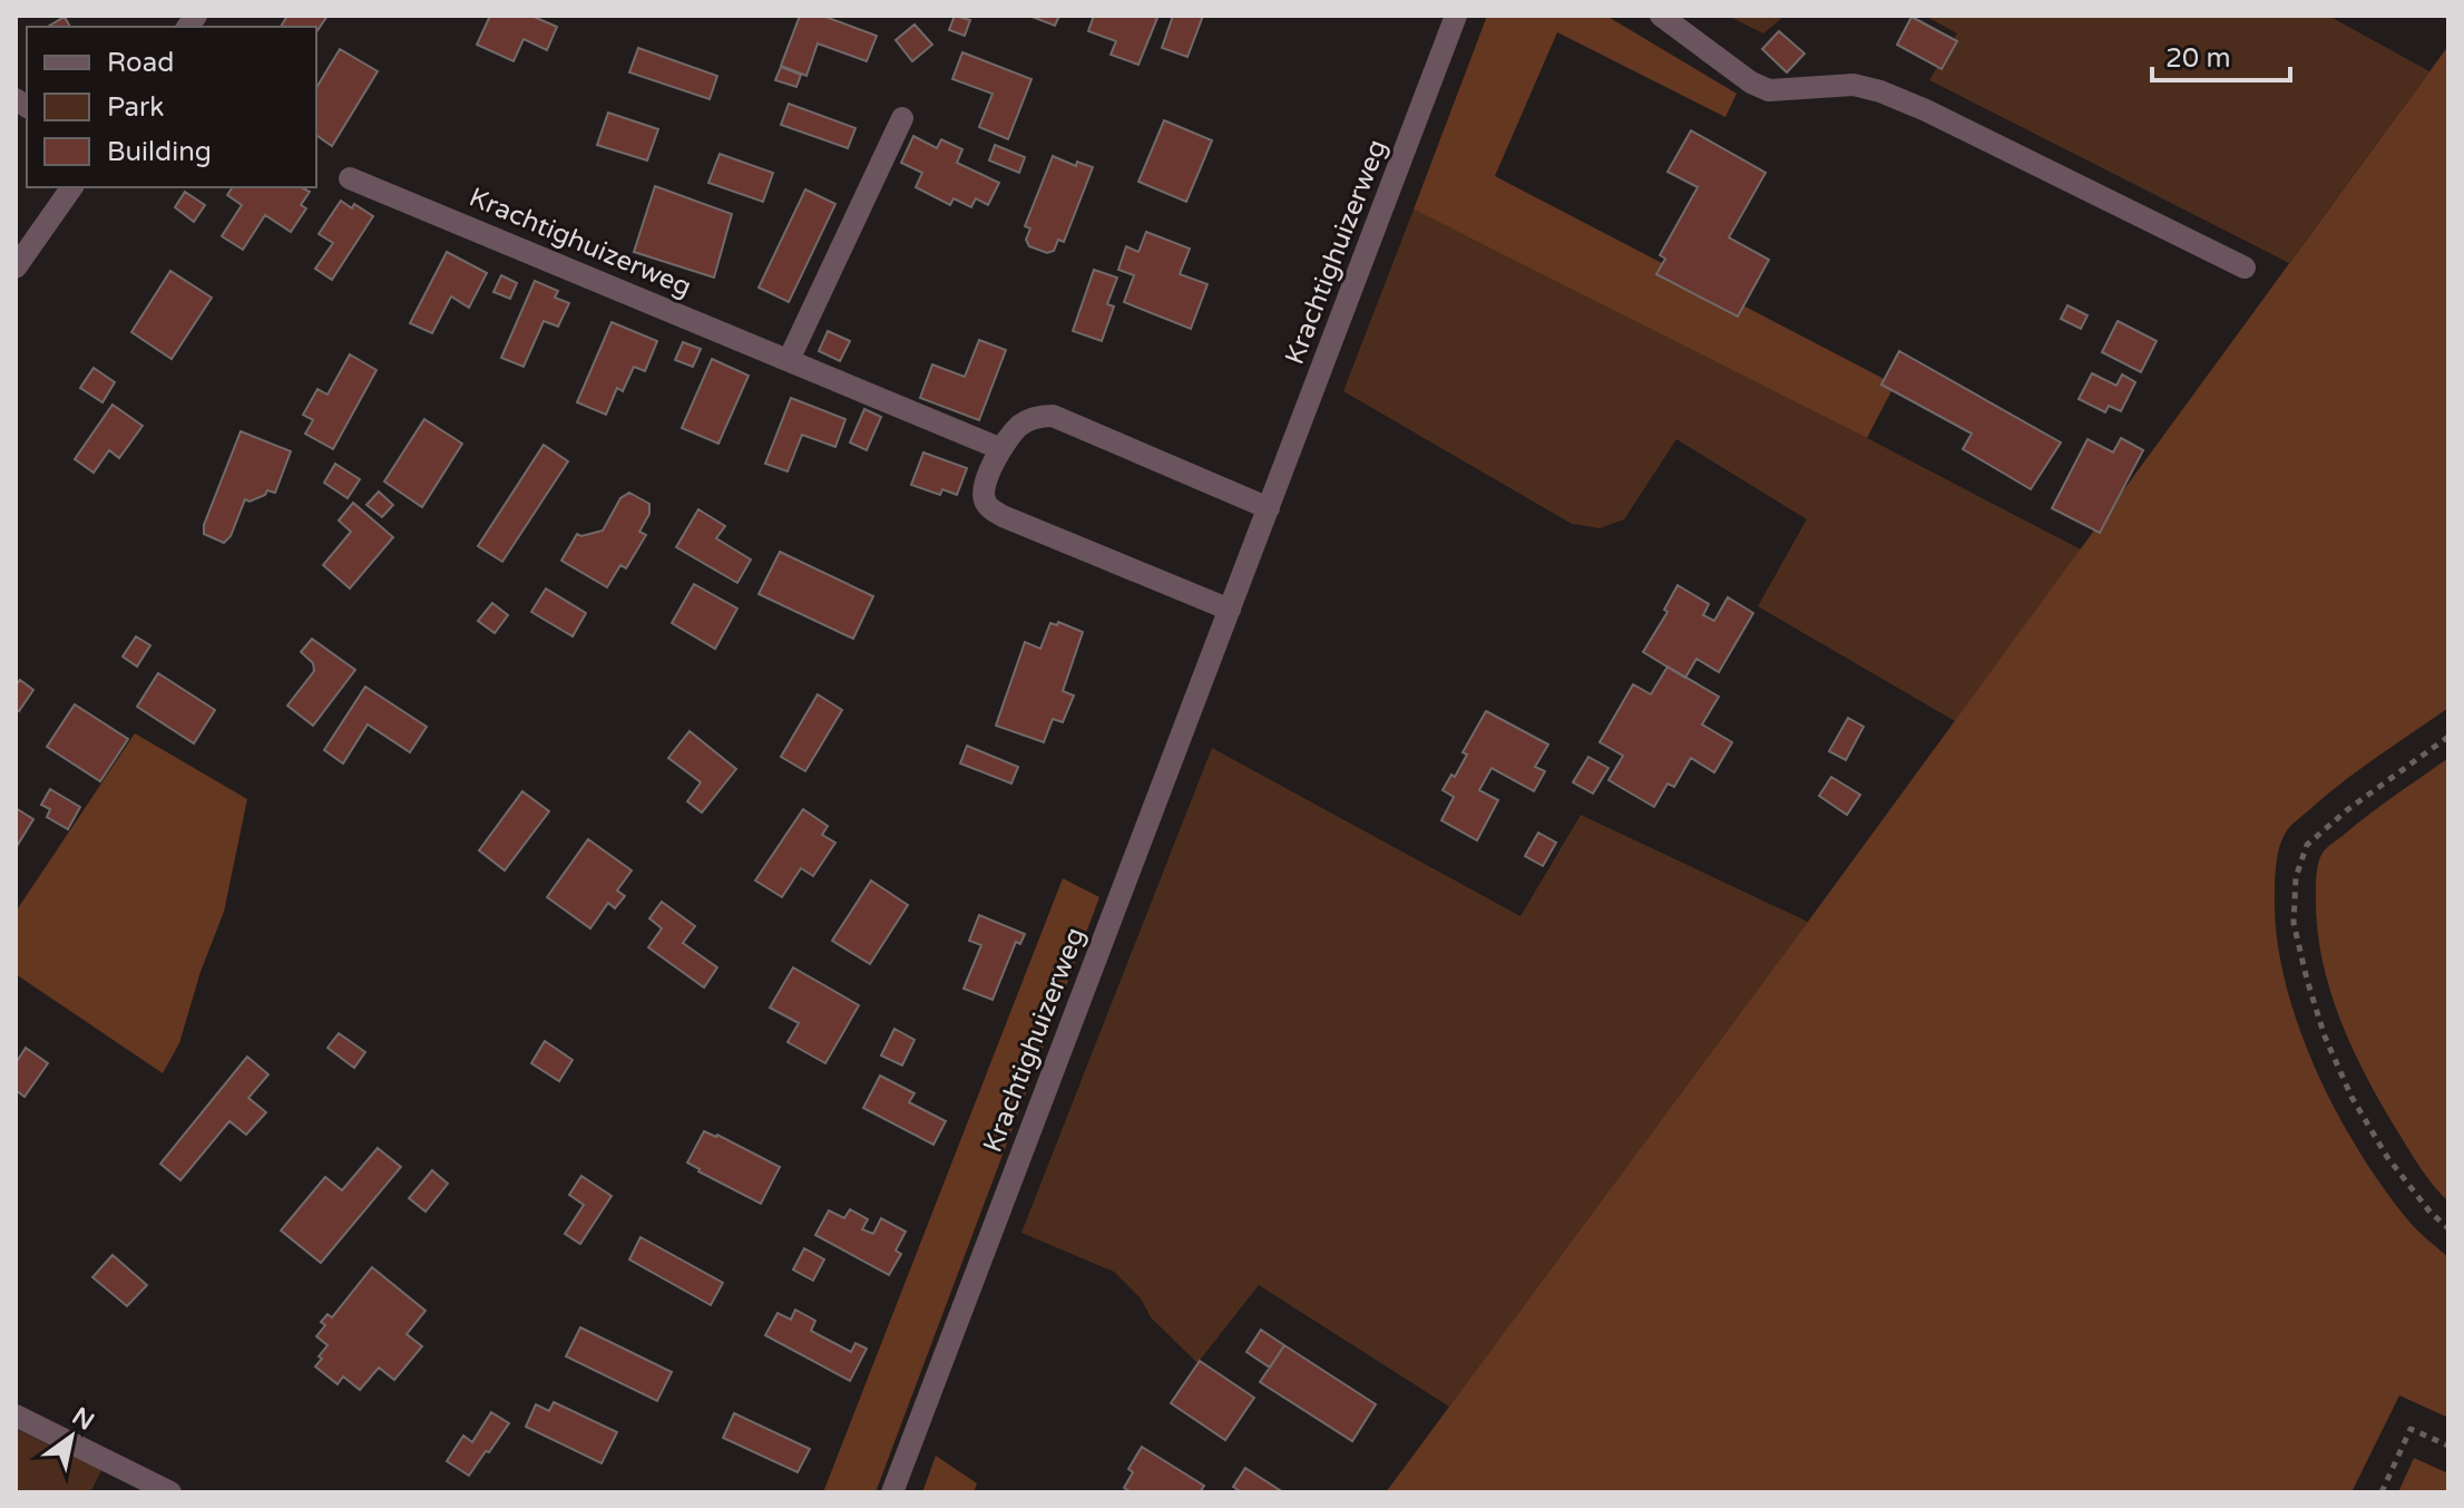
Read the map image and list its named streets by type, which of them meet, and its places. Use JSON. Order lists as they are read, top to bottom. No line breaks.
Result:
{"streets":{"street":["Krachtighuizerweg"]},"legend":["Road","Park","Building"],"scale_bar":"20 m","north":"top right"}
